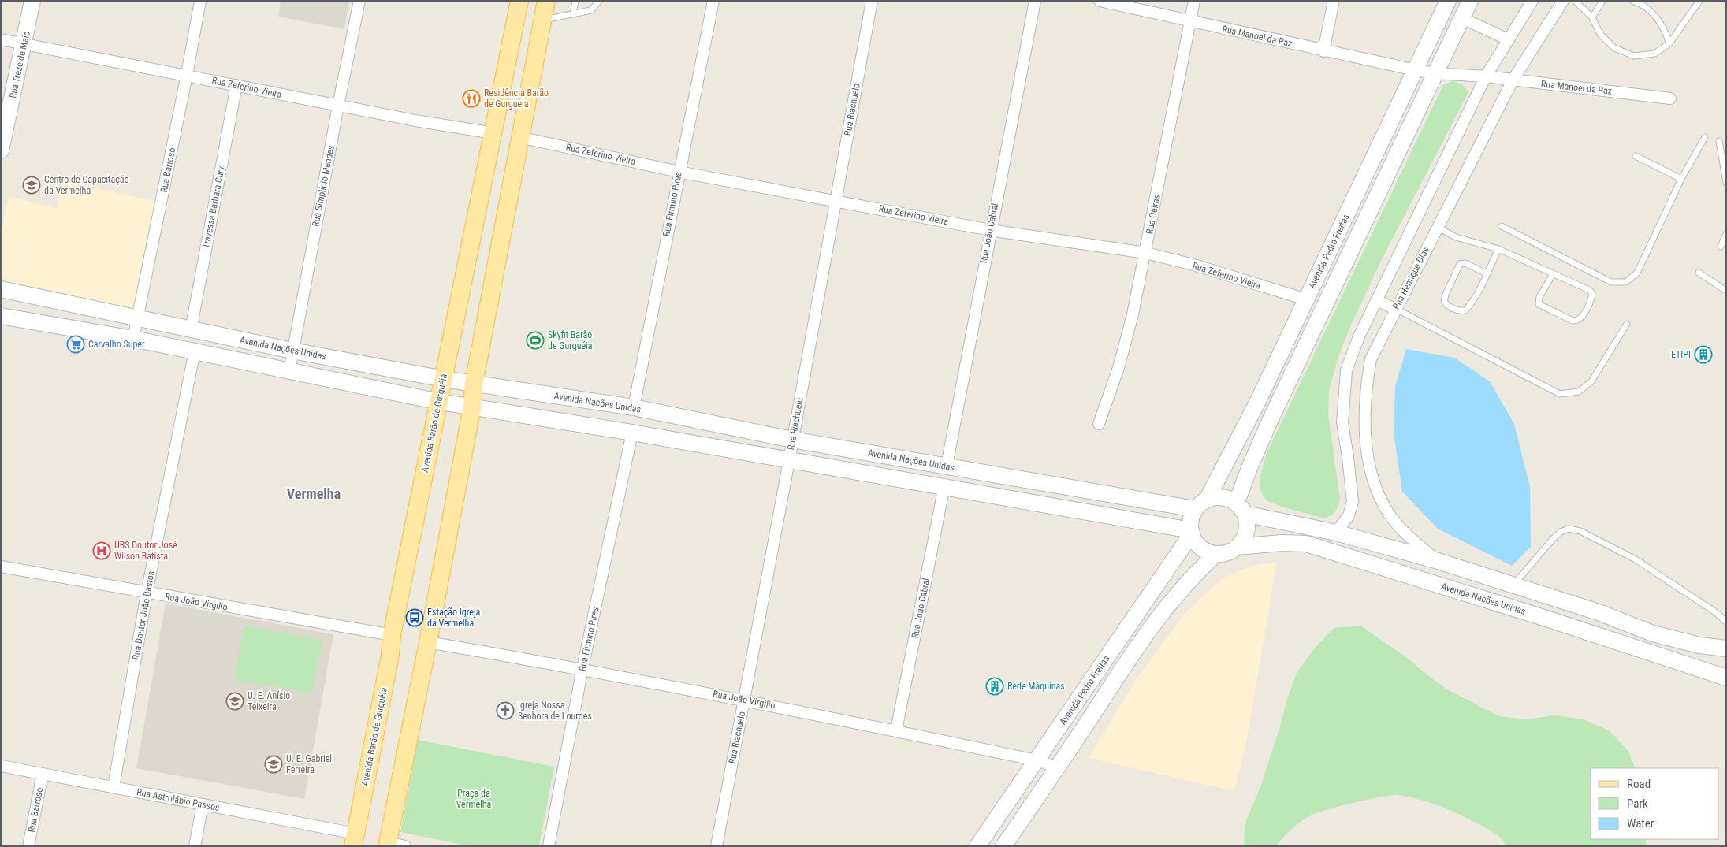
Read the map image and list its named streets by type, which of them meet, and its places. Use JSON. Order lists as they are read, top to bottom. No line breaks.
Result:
{"streets":{"main road":["Avenida Barão de Gurguéia"],"street":["Rua Manoel da Paz","Rua Treze de Maio","Rua Zeferino Vieira","Rua Riachuelo","Rua Barroso","Rua Simplício Mendes","Rua Firmino Pires","Travessa Barbara Cury","Rua Oeiras","Rua João Cabral","Avenida Pedro Freitas","Rua Henrique Dias","Avenida Nações Unidas","Rua João Virgilio","Rua Doutor João Bastos","Rua Astrolábio Passos"]},"crossings":[["Rua Manoel da Paz","Rua Oeiras"],["Rua Manoel da Paz","Avenida Pedro Freitas"],["Rua Manoel da Paz","Rua Henrique Dias"],["Rua Treze de Maio","Rua Zeferino Vieira"],["Rua Zeferino Vieira","Rua Riachuelo"],["Rua Zeferino Vieira","Rua Barroso"],["Rua Zeferino Vieira","Rua Simplício Mendes"],["Rua Zeferino Vieira","Rua Firmino Pires"],["Rua Zeferino Vieira","Travessa Barbara Cury"],["Rua Zeferino Vieira","Rua Oeiras"],["Rua Zeferino Vieira","Rua João Cabral"],["Rua Zeferino Vieira","Avenida Pedro Freitas"],["Rua Zeferino Vieira","Avenida Barão de Gurguéia"],["Rua Riachuelo","Avenida Nações Unidas"],["Rua Riachuelo","Rua João Virgilio"],["Rua Barroso","Avenida Nações Unidas"],["Rua Barroso","Rua Astrolábio Passos"],["Rua Simplício Mendes","Avenida Nações Unidas"],["Rua Firmino Pires","Avenida Nações Unidas"],["Rua Firmino Pires","Rua João Virgilio"],["Travessa Barbara Cury","Avenida Nações Unidas"],["Rua João Cabral","Avenida Nações Unidas"],["Rua João Cabral","Rua João Virgilio"],["Avenida Pedro Freitas","Avenida Nações Unidas"],["Avenida Pedro Freitas","Rua João Virgilio"],["Avenida Nações Unidas","Avenida Barão de Gurguéia"],["Avenida Nações Unidas","Rua Doutor João Bastos"],["Avenida Barão de Gurguéia","Rua João Virgilio"],["Avenida Barão de Gurguéia","Rua Astrolábio Passos"],["Rua João Virgilio","Rua Doutor João Bastos"],["Rua Doutor João Bastos","Rua Astrolábio Passos"]],"districts":["Vermelha"],"parks":["Praça da Vermelha"],"places":{"restaurant":["Residência Barão de Gurgueia"],"school or university":["Centro de Capacitação da Vermelha","U. E. Anísio Teixeira","U. E. Gabriel Ferreira"],"sports":["Skyfit Barão de Gurguéia"],"supermarket":["Carvalho Super"],"building":["ETIPI","Rede Máquinas"],"hospital":["UBS Doutor José Wilson Batista"],"bus stop":["Estação Igreja da Vermelha"],"church":["Igreja Nossa Senhora de Lourdes"]},"legend":["Road","Park","Water"]}
